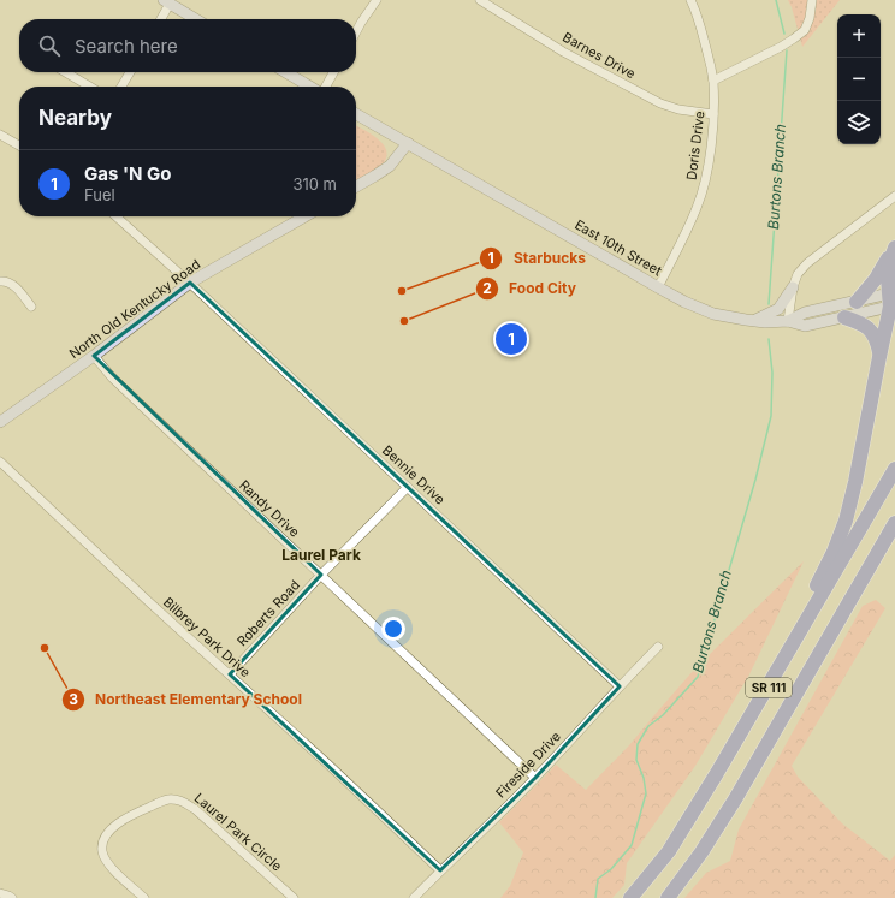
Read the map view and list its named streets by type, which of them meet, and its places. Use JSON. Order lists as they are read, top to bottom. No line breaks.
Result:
{"streets":{"highway":["SR 111"],"main road":["East 10th Street","North Old Kentucky Road"],"street":["Barnes Drive","Doris Drive","Bennie Drive","Randy Drive","Roberts Road","Bilbrey Park Drive","Fireside Drive","Laurel Park Circle"]},"crossings":[["Barnes Drive","Doris Drive"],["Doris Drive","East 10th Street"],["North Old Kentucky Road","Bennie Drive"],["North Old Kentucky Road","Randy Drive"],["Bennie Drive","Roberts Road"],["Bennie Drive","Fireside Drive"],["Randy Drive","Roberts Road"],["Randy Drive","Fireside Drive"],["Roberts Road","Bilbrey Park Drive"],["Bilbrey Park Drive","Fireside Drive"]],"districts":["Laurel Park"],"water":["Burtons Branch"],"places":["Starbucks","Food City","Northeast Elementary School"],"page":{"map_buttons":["+","−"],"search":"Search here","heading":"Nearby","list":[{"mark":"1","name":"Gas 'N Go","note":"Fuel","value":"310 m"}],"pins":"1"}}
